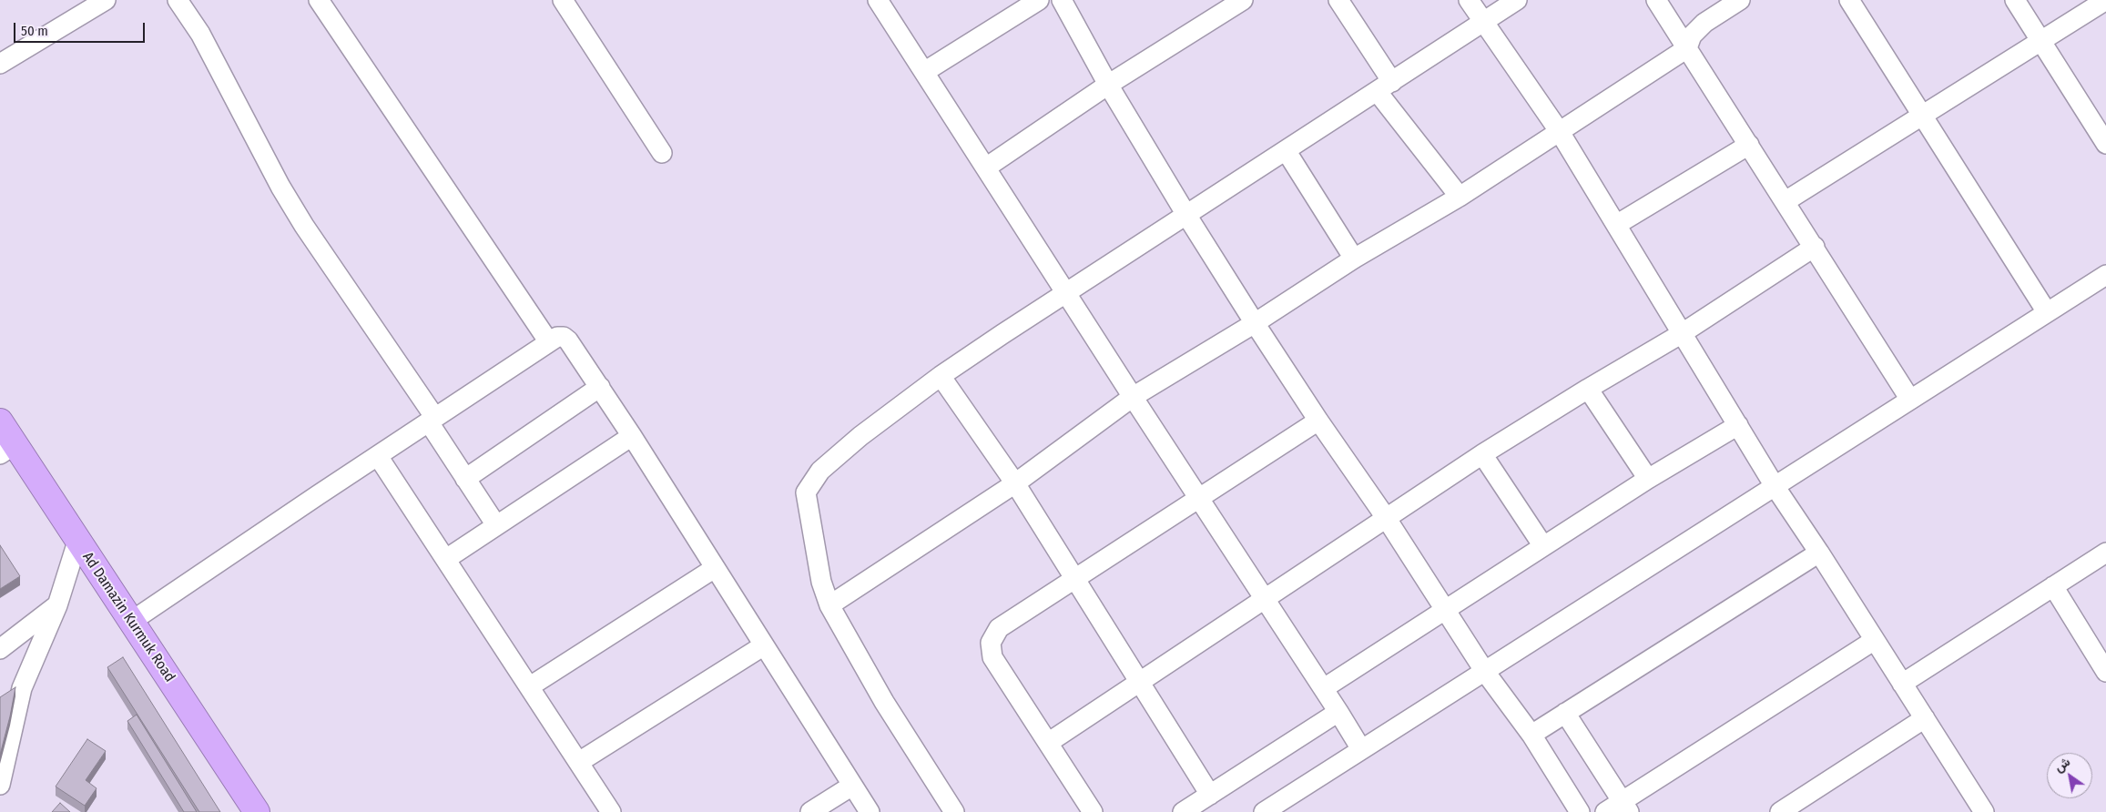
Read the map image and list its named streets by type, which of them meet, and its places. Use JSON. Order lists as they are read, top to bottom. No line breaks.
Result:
{"streets":{"highway":["Ad Damazin Kurmuk Road"]},"scale_bar":"50 m","north":"top left"}
